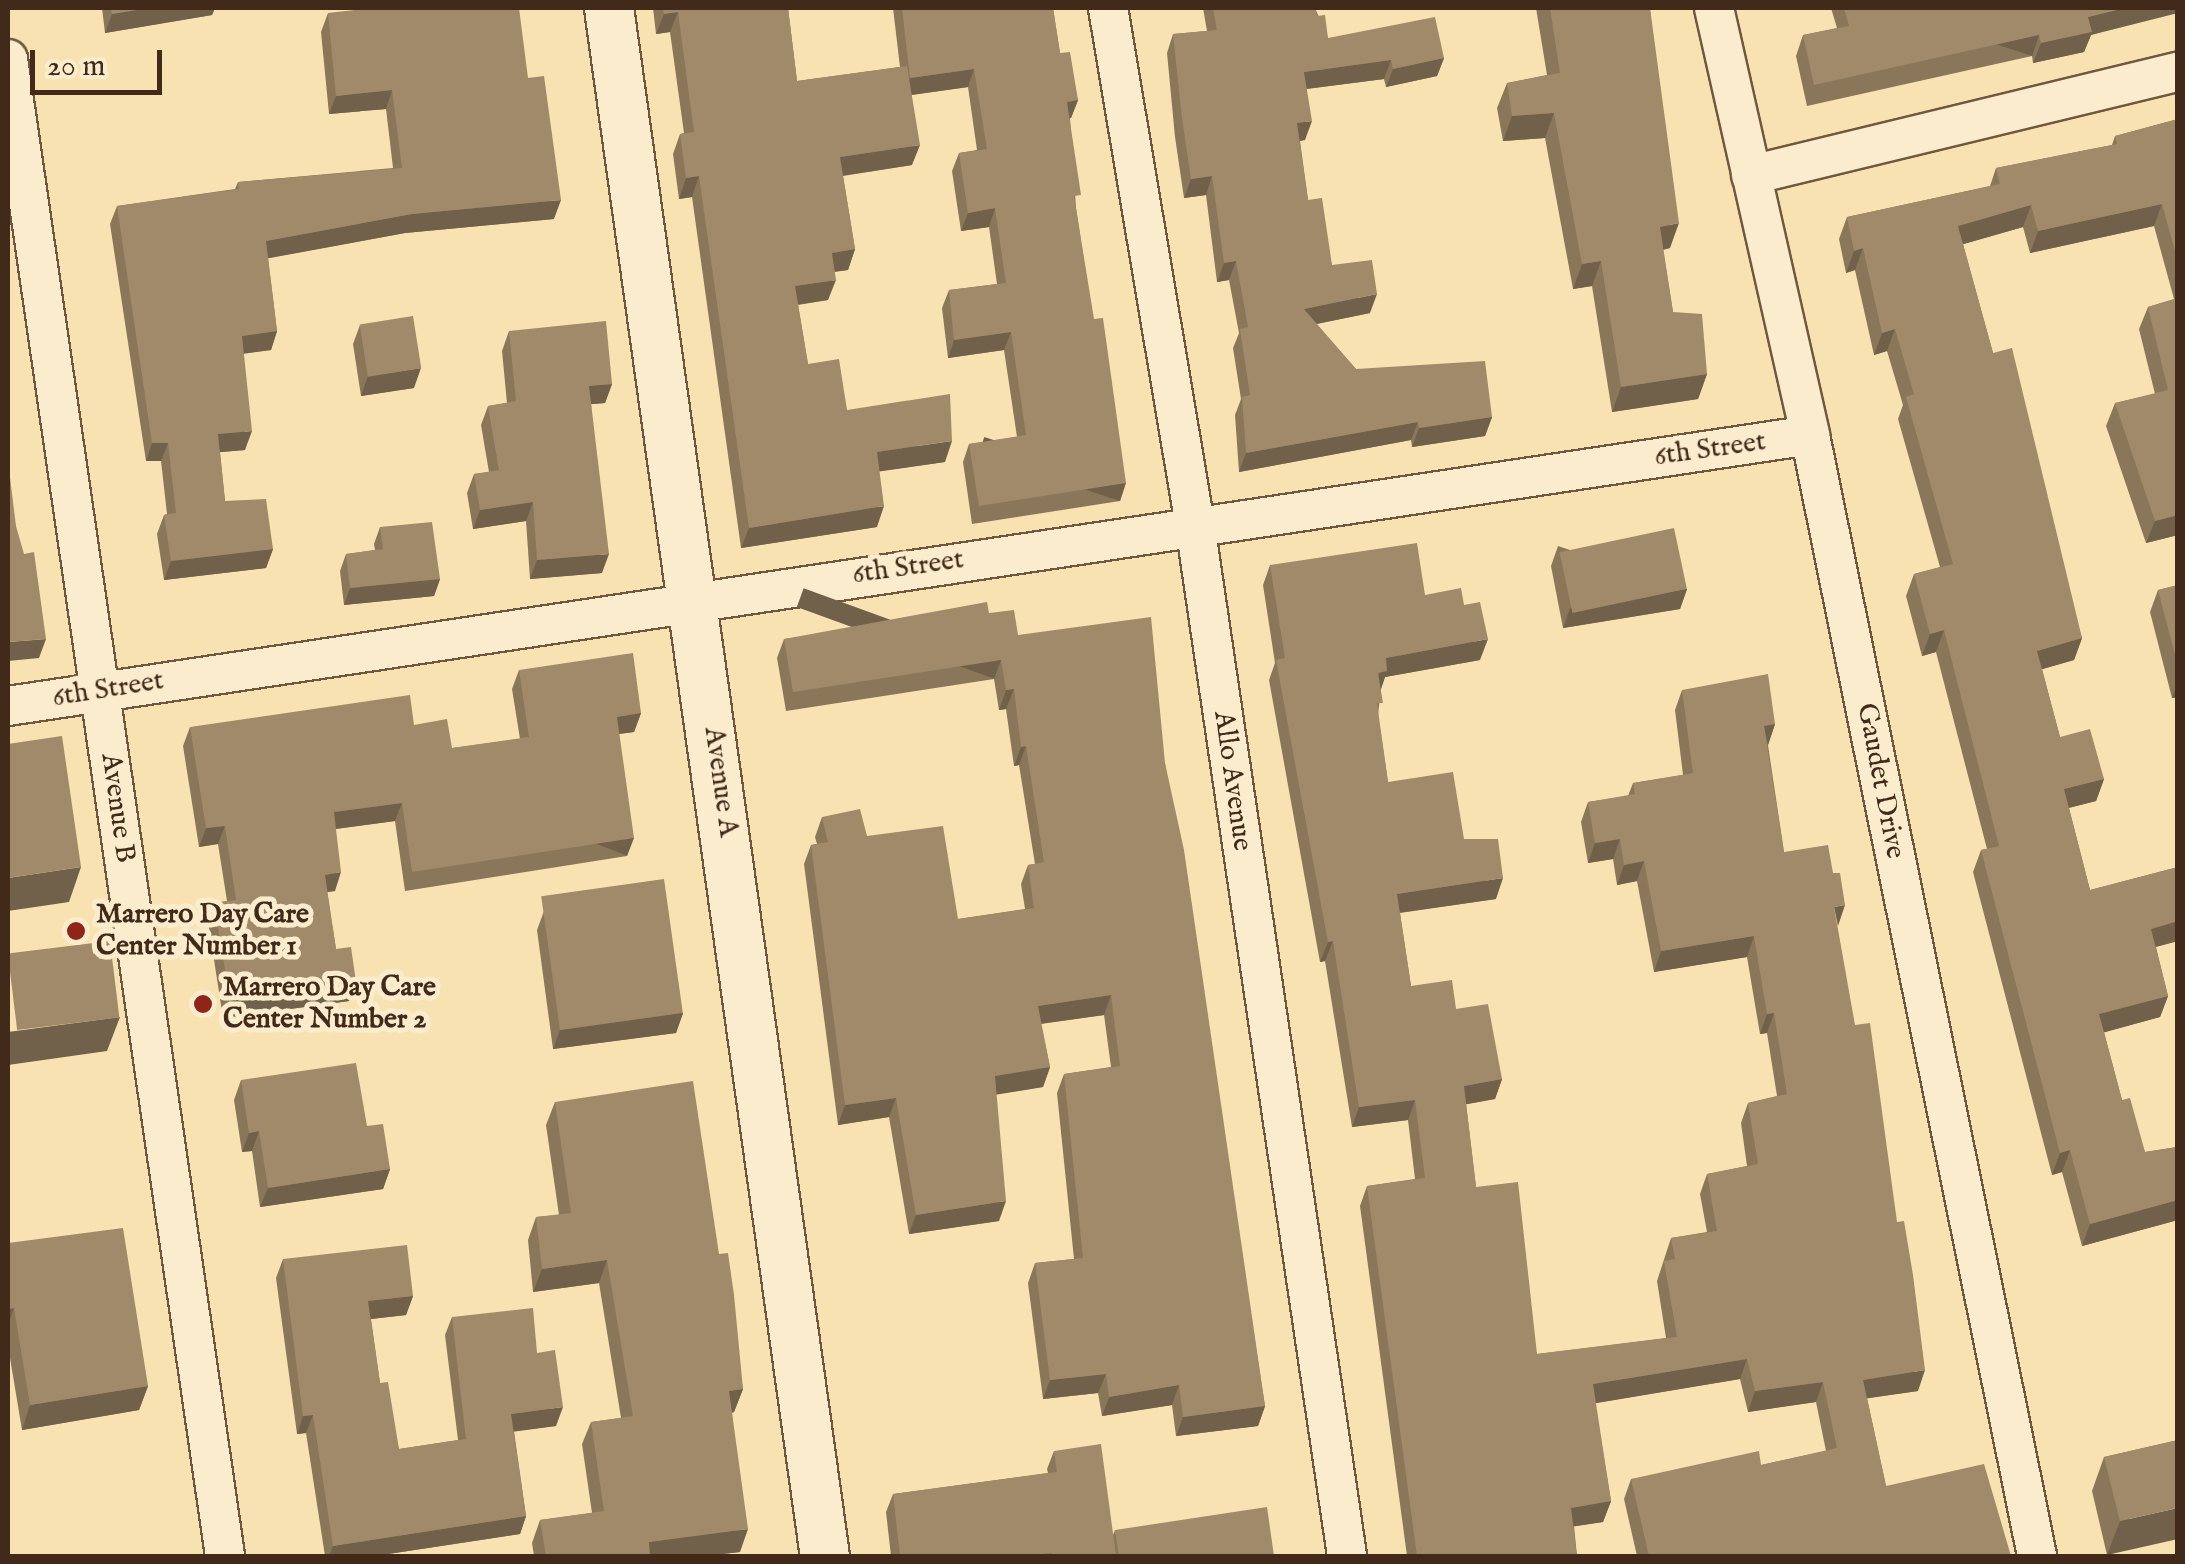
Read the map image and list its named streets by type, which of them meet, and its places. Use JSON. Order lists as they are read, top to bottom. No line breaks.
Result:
{"streets":{"street":["6th Street","Allo Avenue","Gaudet Drive","Avenue A","Avenue B"]},"crossings":[["6th Street","Allo Avenue"],["6th Street","Gaudet Drive"],["6th Street","Avenue A"],["6th Street","Avenue B"]],"places":["Marrero Day Care Center Number 1","Marrero Day Care Center Number 2"],"scale_bar":"20 m"}
